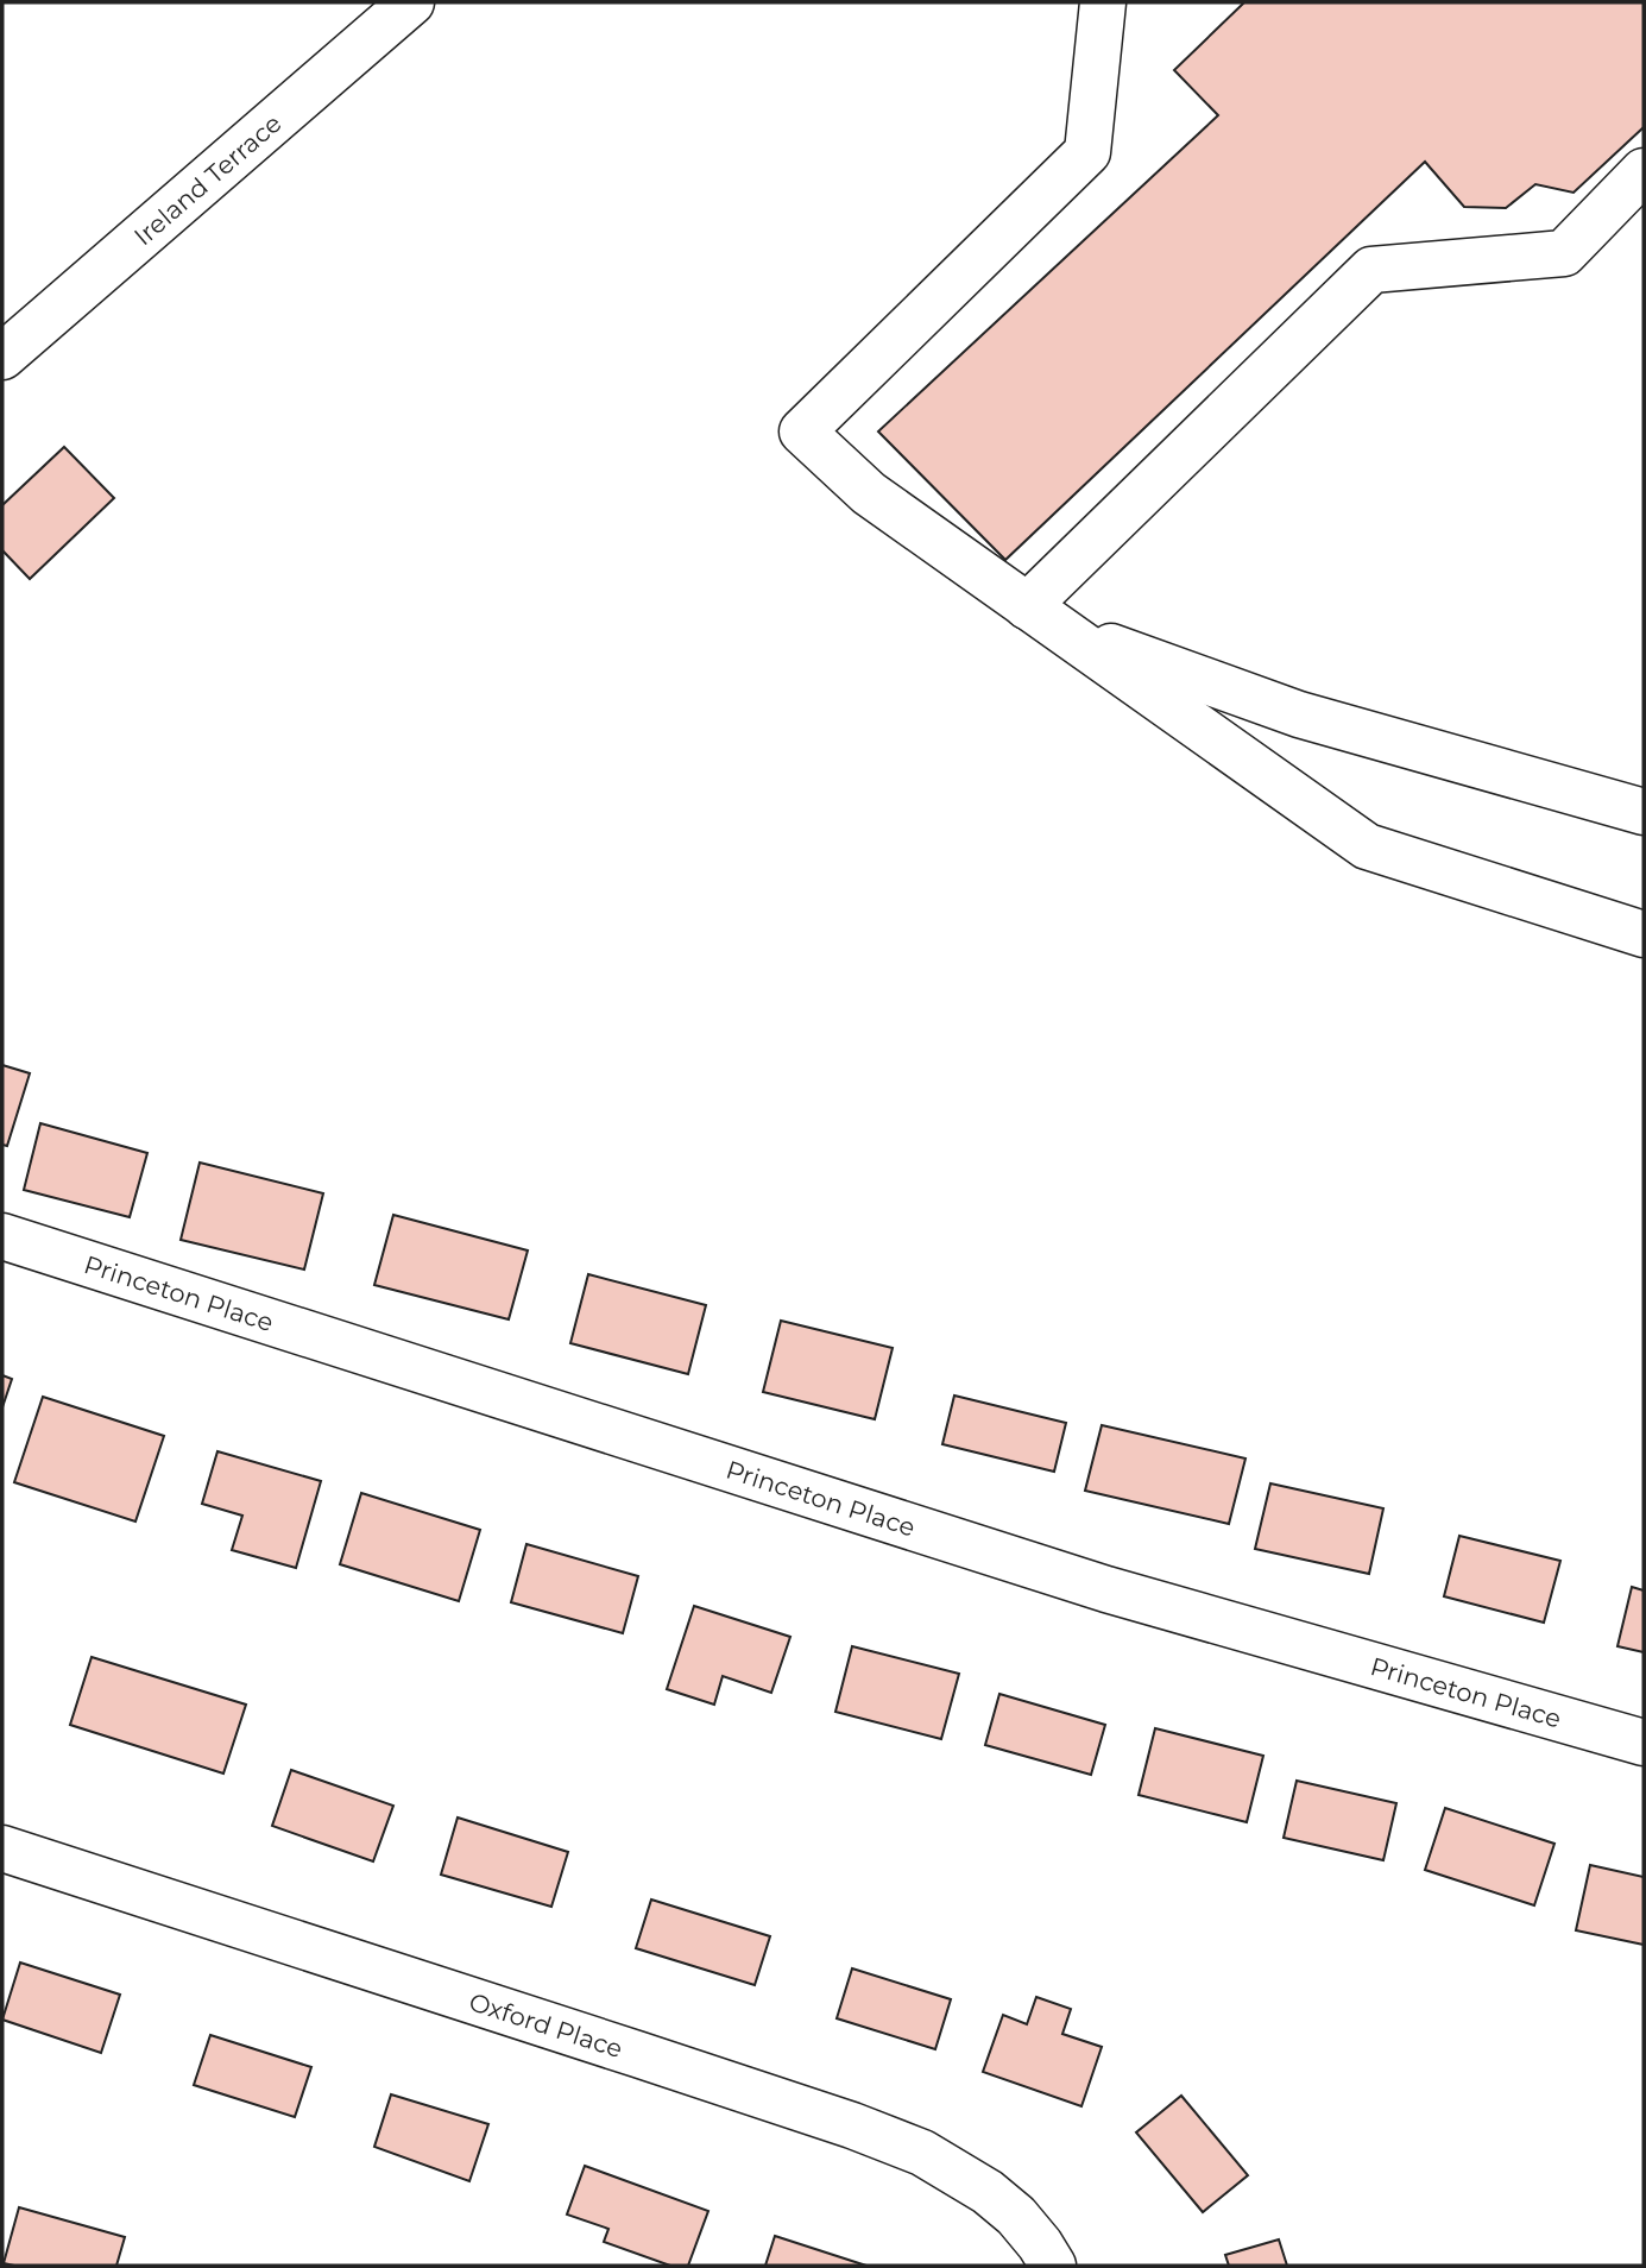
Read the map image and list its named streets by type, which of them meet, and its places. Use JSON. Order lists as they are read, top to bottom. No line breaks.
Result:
{"streets":{"street":["Ireland Terrace","Princeton Place","Oxford Place"]}}
